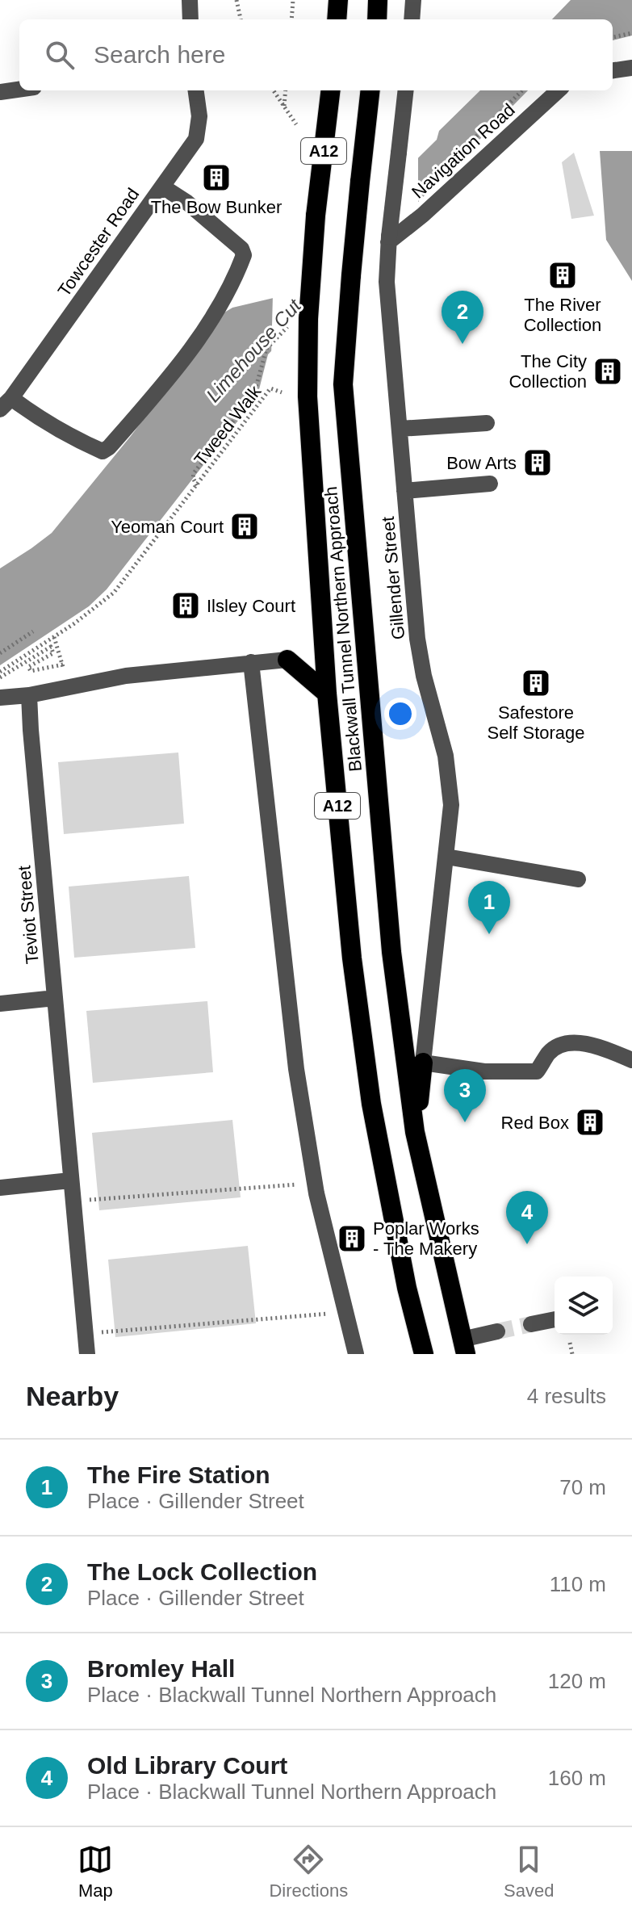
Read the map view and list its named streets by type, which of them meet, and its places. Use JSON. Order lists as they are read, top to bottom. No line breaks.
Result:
{"streets":{"highway":["A12","Blackwall Tunnel Northern Approach"],"street":["Navigation Road","Towcester Road","Gillender Street","Teviot Street"],"path":["Tweed Walk"]},"crossings":[["Navigation Road","Gillender Street"]],"water":["Limehouse Cut"],"places":{"building":["The Bow Bunker","The River Collection","The City Collection","Bow Arts","Yeoman Court","Ilsley Court","Safestore Self Storage","Red Box","Poplar Works - The Makery"]},"page":{"search":"Search here","pins":["2","1","3","4"],"heading":["Nearby","4 results"],"list":[{"mark":"1","name":"The Fire Station","note":"Place · Gillender Street","value":"70 m"},{"mark":"2","name":"The Lock Collection","note":"Place · Gillender Street","value":"110 m"},{"mark":"3","name":"Bromley Hall","note":"Place · Blackwall Tunnel Northern Approach","value":"120 m"},{"mark":"4","name":"Old Library Court","note":"Place · Blackwall Tunnel Northern Approach","value":"160 m"}],"nav":["Map","Directions","Saved"]}}
